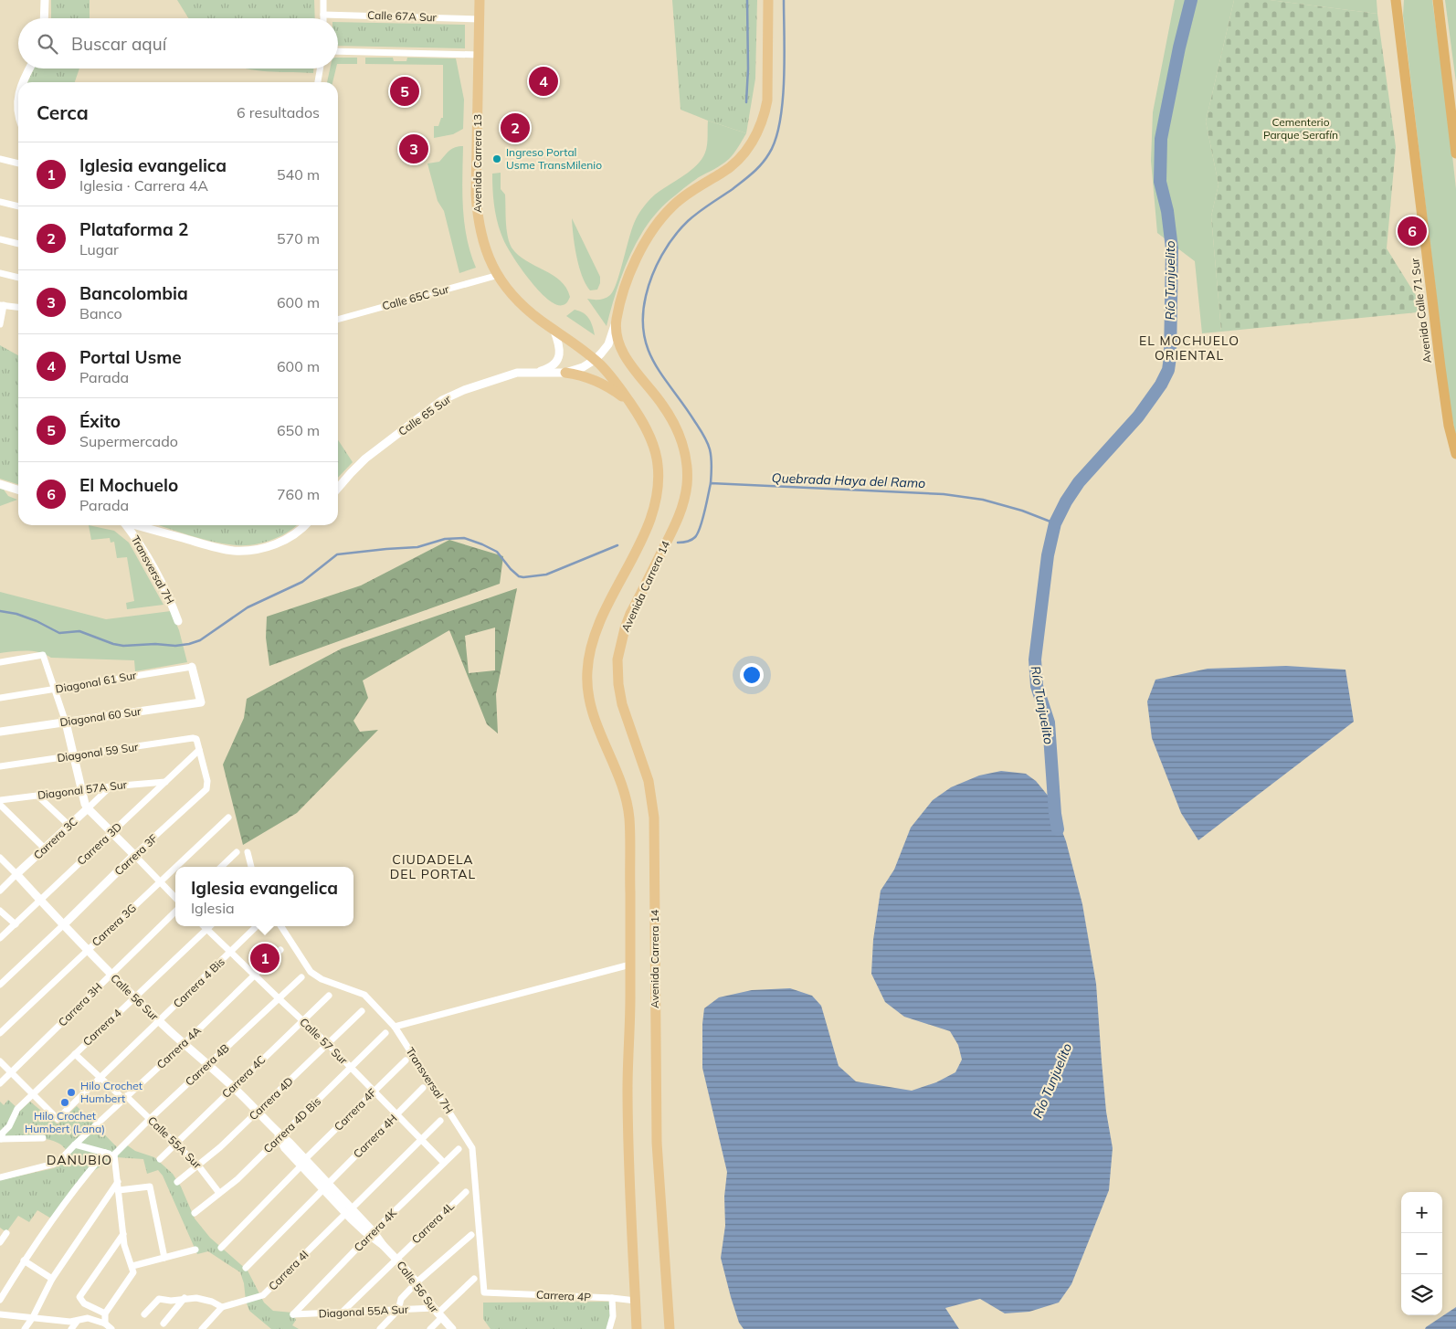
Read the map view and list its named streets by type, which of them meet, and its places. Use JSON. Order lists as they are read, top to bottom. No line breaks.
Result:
{"streets":{"highway":["Avenida Calle 71 Sur"],"main road":["Avenida Carrera 13","Avenida Carrera 14"],"street":["Calle 67A Sur","Calle 65C Sur","Calle 65 Sur","Transversal 7H","Diagonal 61 Sur","Diagonal 60 Sur","Diagonal 59 Sur","Diagonal 57A Sur","Carrera 3C","Carrera 3D","Carrera 3F","Carrera 3G","Carrera 4 Bis","Calle 56 Sur","Carrera 3H","Carrera 4","Calle 57 Sur","Carrera 4A","Carrera 4B","Carrera 4C","Carrera 4D","Carrera 4F","Carrera 4D Bis","Carrera 4H","Calle 55A Sur","Carrera 4L","Carrera 4K","Carrera 4I","Carrera 4P","Diagonal 55A Sur"]},"crossings":[["Calle 67A Sur","Avenida Carrera 13"],["Avenida Carrera 13","Calle 65C Sur"],["Avenida Carrera 13","Calle 65 Sur"],["Calle 65 Sur","Avenida Carrera 14"],["Transversal 7H","Carrera 4P"],["Diagonal 61 Sur","Diagonal 60 Sur"],["Diagonal 59 Sur","Carrera 3D"],["Diagonal 59 Sur","Carrera 3F"],["Diagonal 57A Sur","Carrera 3C"],["Diagonal 57A Sur","Carrera 3D"],["Carrera 3C","Calle 56 Sur"],["Carrera 3D","Carrera 3F"],["Carrera 3D","Calle 56 Sur"],["Carrera 3F","Calle 56 Sur"],["Carrera 3G","Calle 56 Sur"],["Carrera 4 Bis","Calle 56 Sur"],["Carrera 4 Bis","Carrera 4"],["Carrera 4 Bis","Calle 57 Sur"],["Carrera 4 Bis","Calle 55A Sur"],["Calle 56 Sur","Carrera 3H"],["Calle 56 Sur","Carrera 4"],["Calle 56 Sur","Carrera 4A"],["Calle 56 Sur","Carrera 4B"],["Calle 56 Sur","Carrera 4C"],["Calle 56 Sur","Carrera 4D"],["Calle 56 Sur","Carrera 4F"],["Calle 56 Sur","Carrera 4D Bis"],["Calle 56 Sur","Carrera 4H"],["Calle 56 Sur","Carrera 4L"],["Calle 56 Sur","Carrera 4K"],["Calle 56 Sur","Carrera 4I"],["Calle 56 Sur","Diagonal 55A Sur"],["Carrera 4","Calle 57 Sur"],["Carrera 4","Calle 55A Sur"],["Calle 57 Sur","Carrera 4A"],["Calle 57 Sur","Carrera 4B"],["Calle 57 Sur","Carrera 4C"],["Calle 57 Sur","Carrera 4D"],["Calle 57 Sur","Carrera 4F"],["Calle 57 Sur","Carrera 4D Bis"],["Calle 57 Sur","Carrera 4H"],["Calle 57 Sur","Carrera 4K"],["Calle 57 Sur","Carrera 4I"],["Carrera 4A","Calle 55A Sur"],["Carrera 4B","Calle 55A Sur"],["Carrera 4C","Calle 55A Sur"],["Carrera 4D","Calle 55A Sur"],["Carrera 4D Bis","Calle 55A Sur"],["Carrera 4L","Diagonal 55A Sur"],["Carrera 4K","Diagonal 55A Sur"]],"districts":["EL MOCHUELO ORIENTAL","CIUDADELA DEL PORTAL","DANUBIO"],"water":["Río Tunjuelito","Quebrada Haya del Ramo"],"parks":["Cementerio Parque Serafín"],"places":["Ingreso Portal Usme TransMilenio","Hilo Crochet Humbert","Hilo Crochet Humbert (Lana)"],"page":{"search":"Buscar aquí","pins":["4","5","2","3","6","1"],"heading":["Cerca","6 resultados"],"list":[{"mark":"1","name":"Iglesia evangelica","note":"Iglesia · Carrera 4A","value":"540 m"},{"mark":"2","name":"Plataforma 2","note":"Lugar","value":"570 m"},{"mark":"3","name":"Bancolombia","note":"Banco","value":"600 m"},{"mark":"4","name":"Portal Usme","note":"Parada","value":"600 m"},{"mark":"5","name":"Éxito","note":"Supermercado","value":"650 m"},{"mark":"6","name":"El Mochuelo","note":"Parada","value":"760 m"}],"popup":["Iglesia evangelica","Iglesia"],"map_buttons":["+","−"]}}
